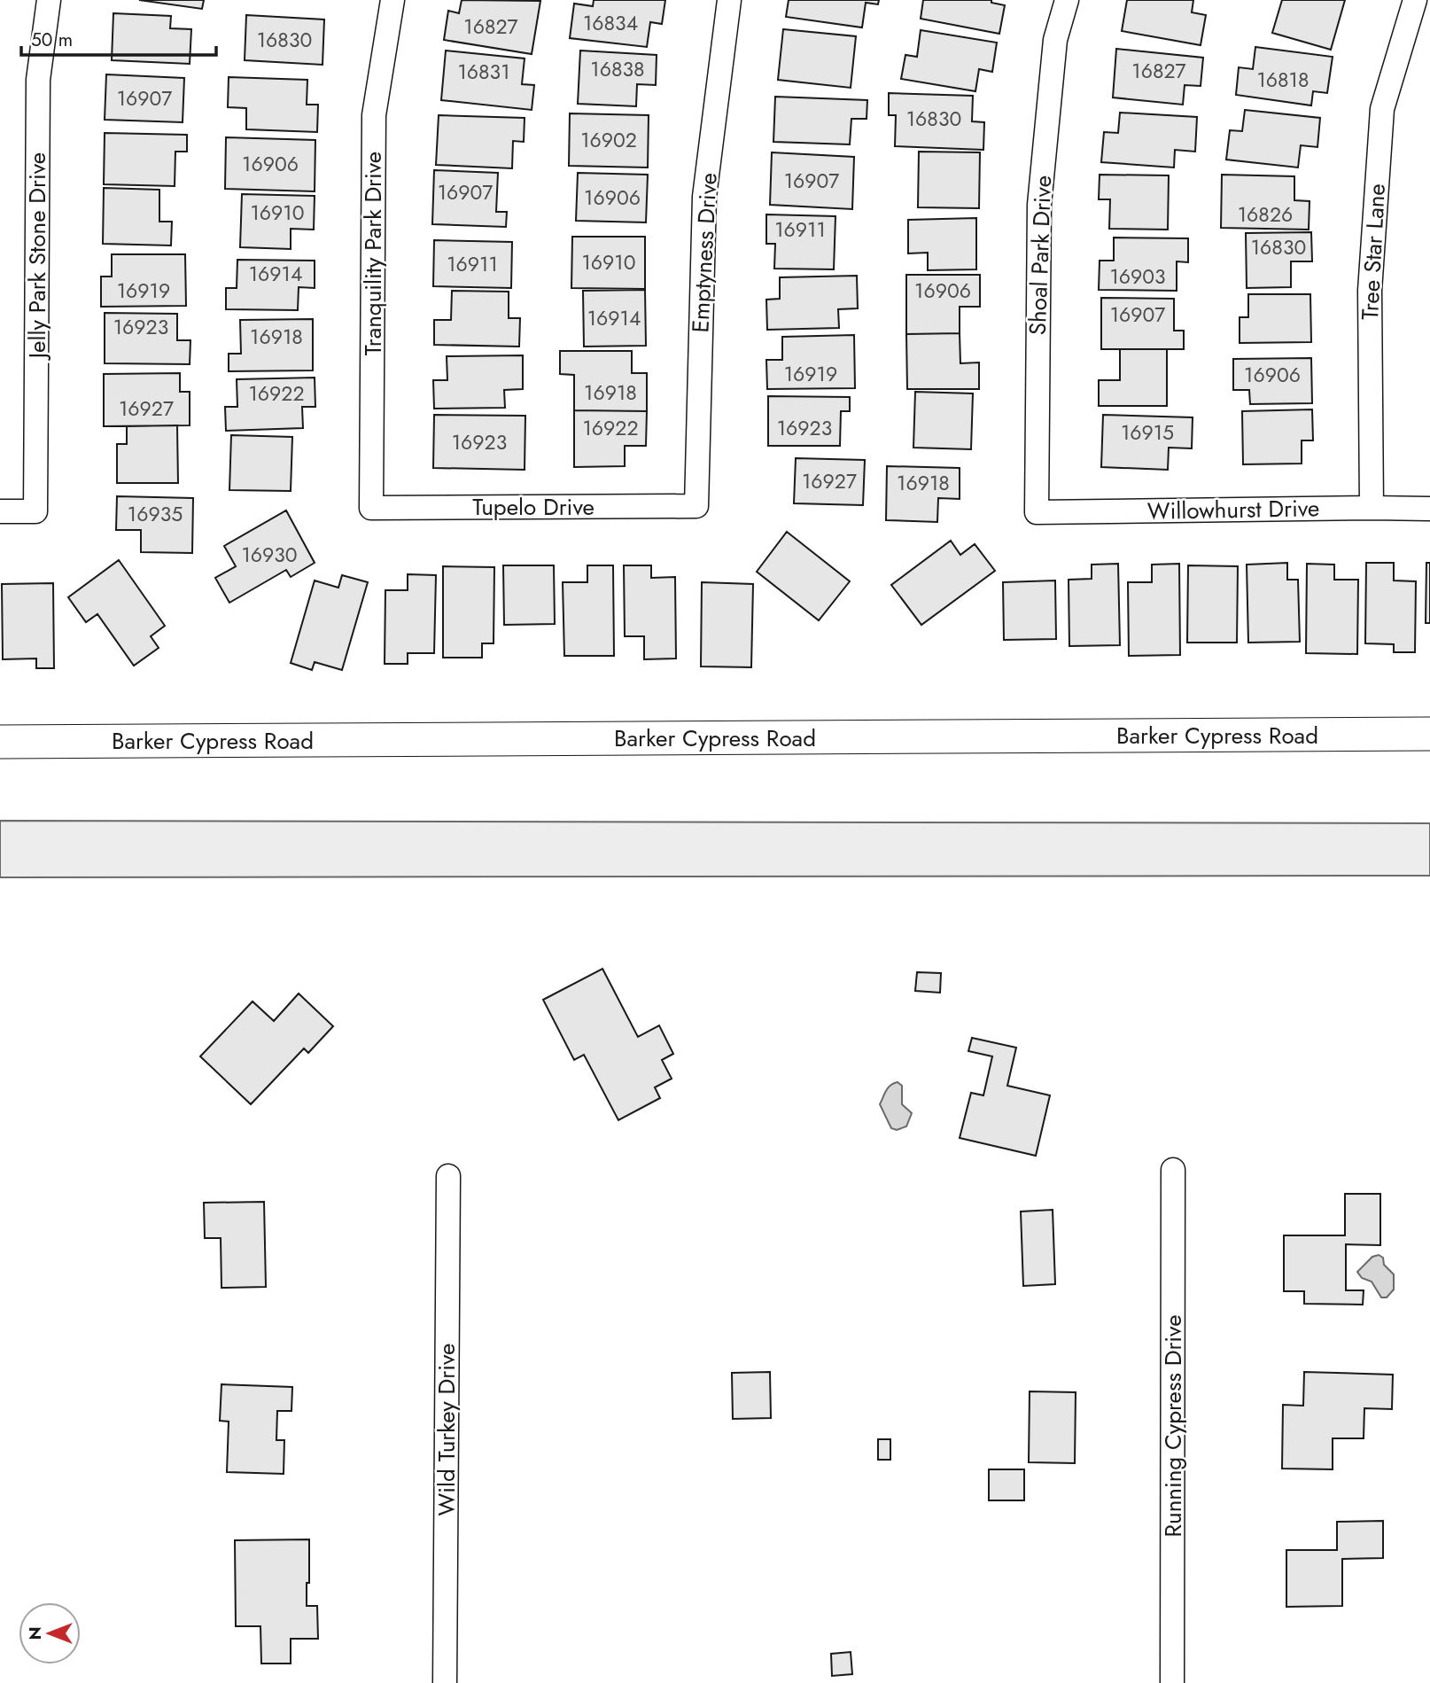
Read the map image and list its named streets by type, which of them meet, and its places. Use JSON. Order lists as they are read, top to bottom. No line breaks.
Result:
{"streets":{"street":["Tree Star Lane","Emptyness Drive","Tranquility Park Drive","Jelly Park Stone Drive","Shoal Park Drive","Tupelo Drive","Willowhurst Drive","Barker Cypress Road","Running Cypress Drive","Wild Turkey Drive"]},"crossings":[["Tree Star Lane","Willowhurst Drive"],["Emptyness Drive","Tupelo Drive"],["Tranquility Park Drive","Tupelo Drive"],["Shoal Park Drive","Willowhurst Drive"]],"house_numbers":["16834","16827","16830","16838","16827","16831","16818","16907","16830","16902","16906","16907","16907","16906","16910","16826","16911","16830","16910","16911","16914","16903","16919","16906","16907","16914","16923","16918","16919","16906","16918","16922","16927","16922","16923","16915","16923","16927","16918","16935","16930"],"scale_bar":"50 m","north":"left"}
